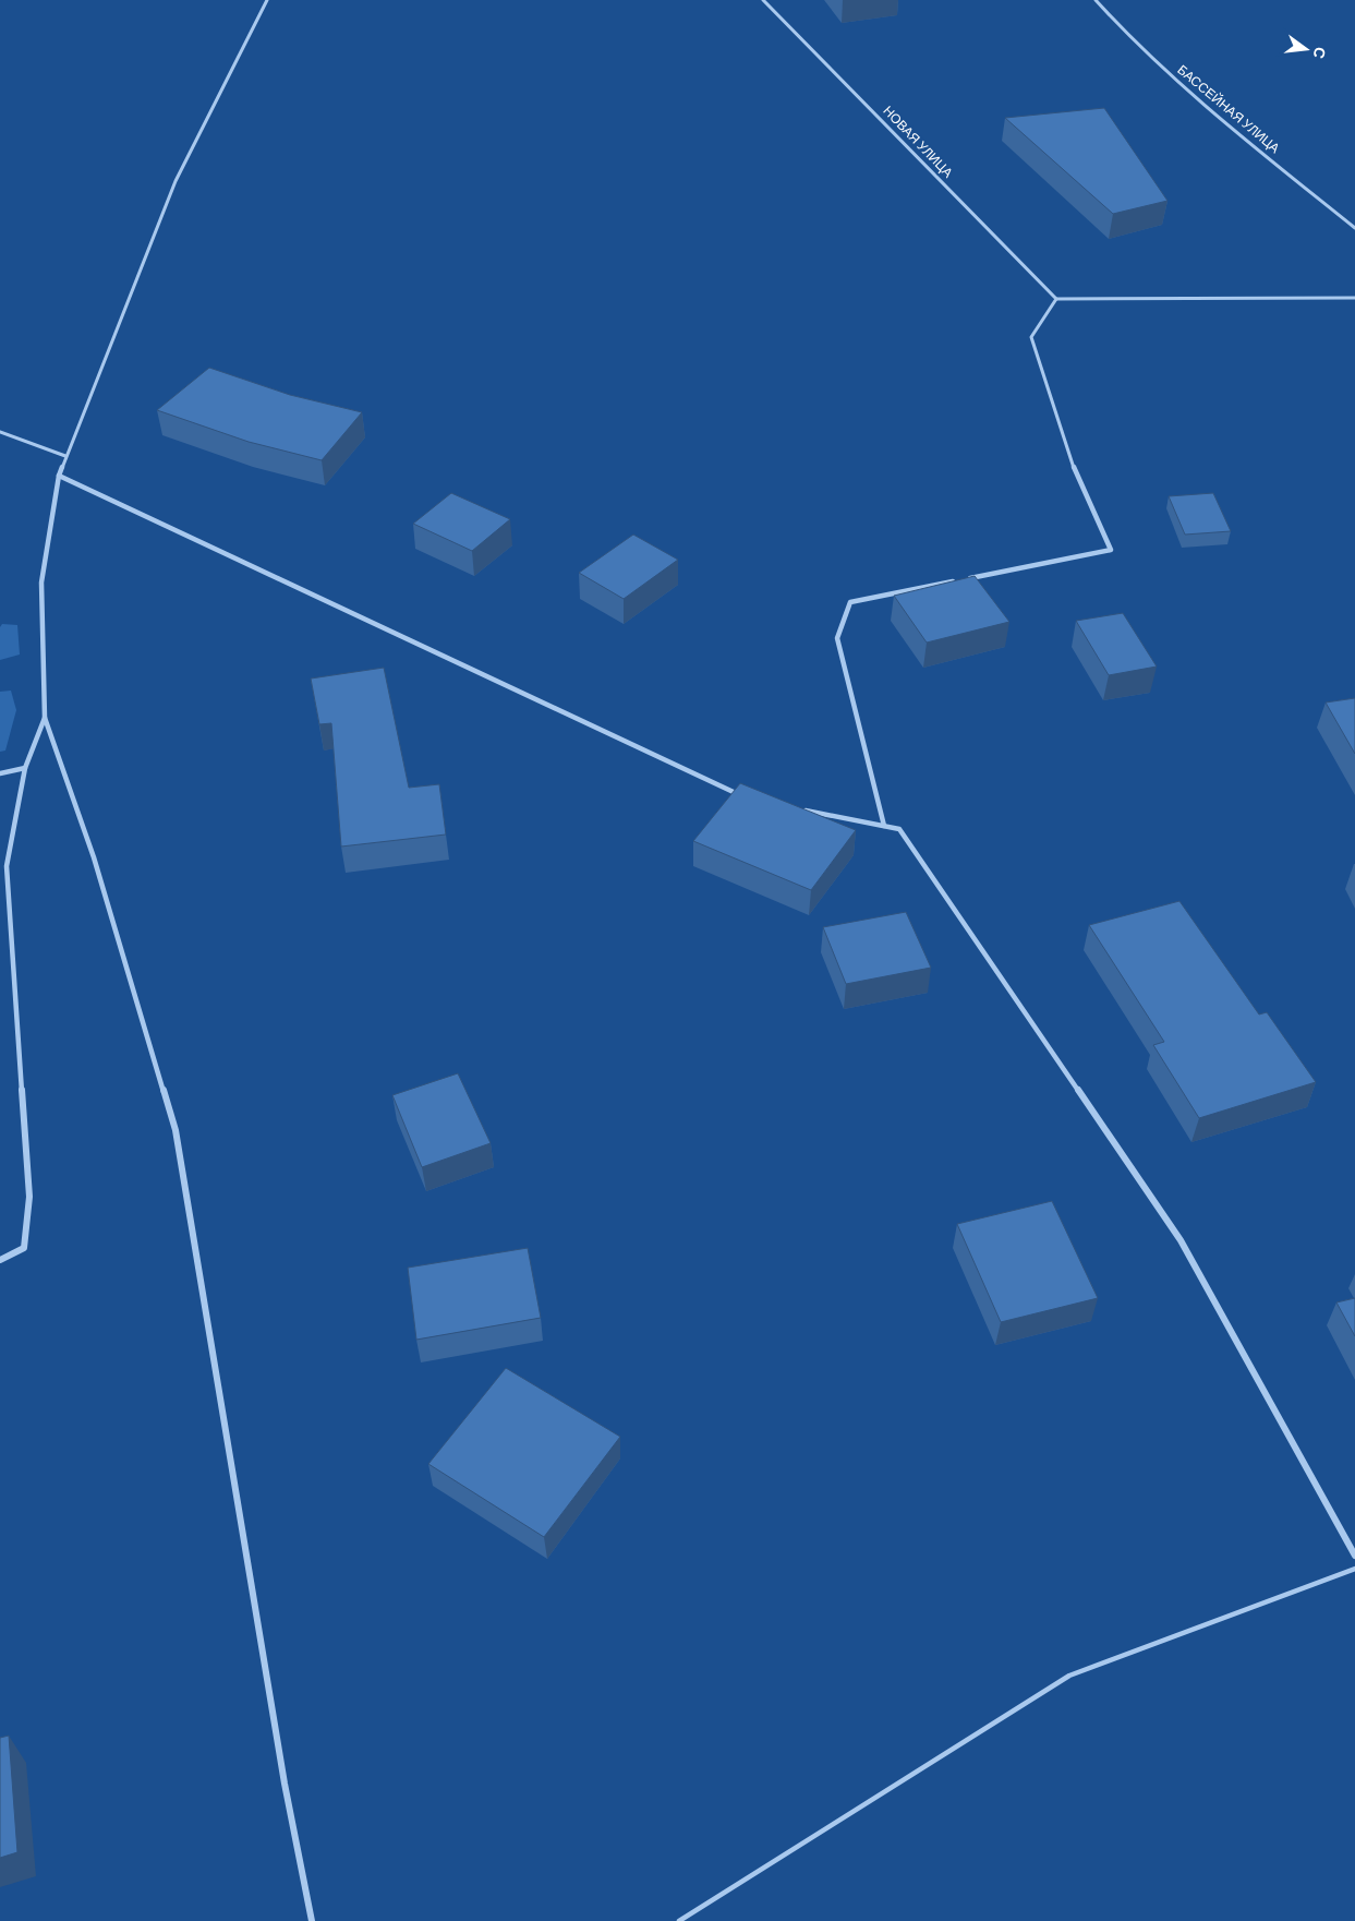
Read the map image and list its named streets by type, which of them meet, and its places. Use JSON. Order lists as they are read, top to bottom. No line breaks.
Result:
{"streets":{"street":["БАССЕЙНАЯ УЛИЦА","НОВАЯ УЛИЦА"]},"north":"right"}
